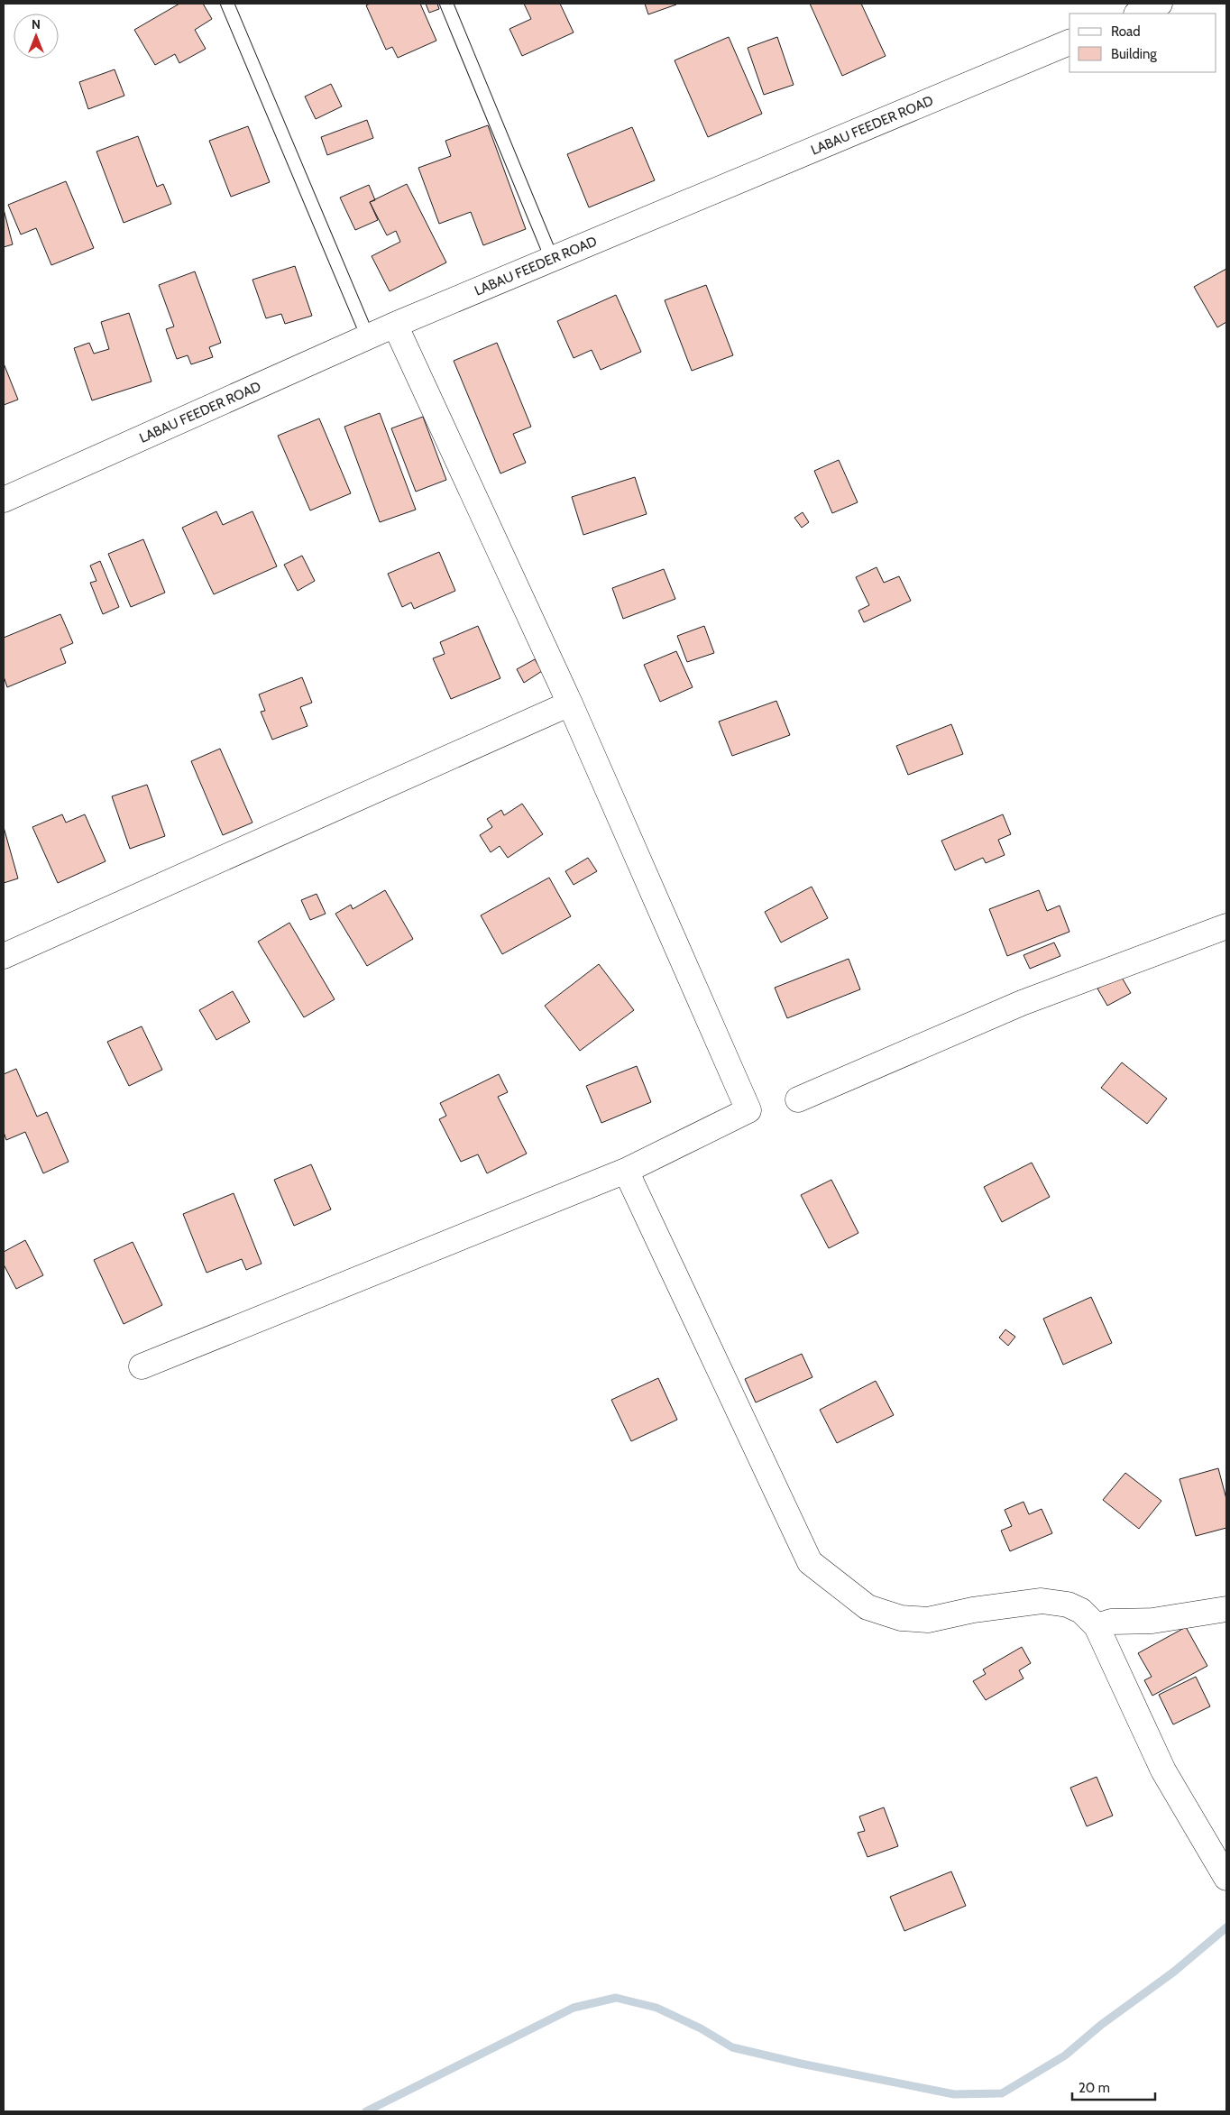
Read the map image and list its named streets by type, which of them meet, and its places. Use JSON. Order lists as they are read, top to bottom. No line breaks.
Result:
{"streets":{"street":["LABAU FEEDER ROAD"]},"legend":["Road","Building"],"scale_bar":"20 m","north":"top"}
